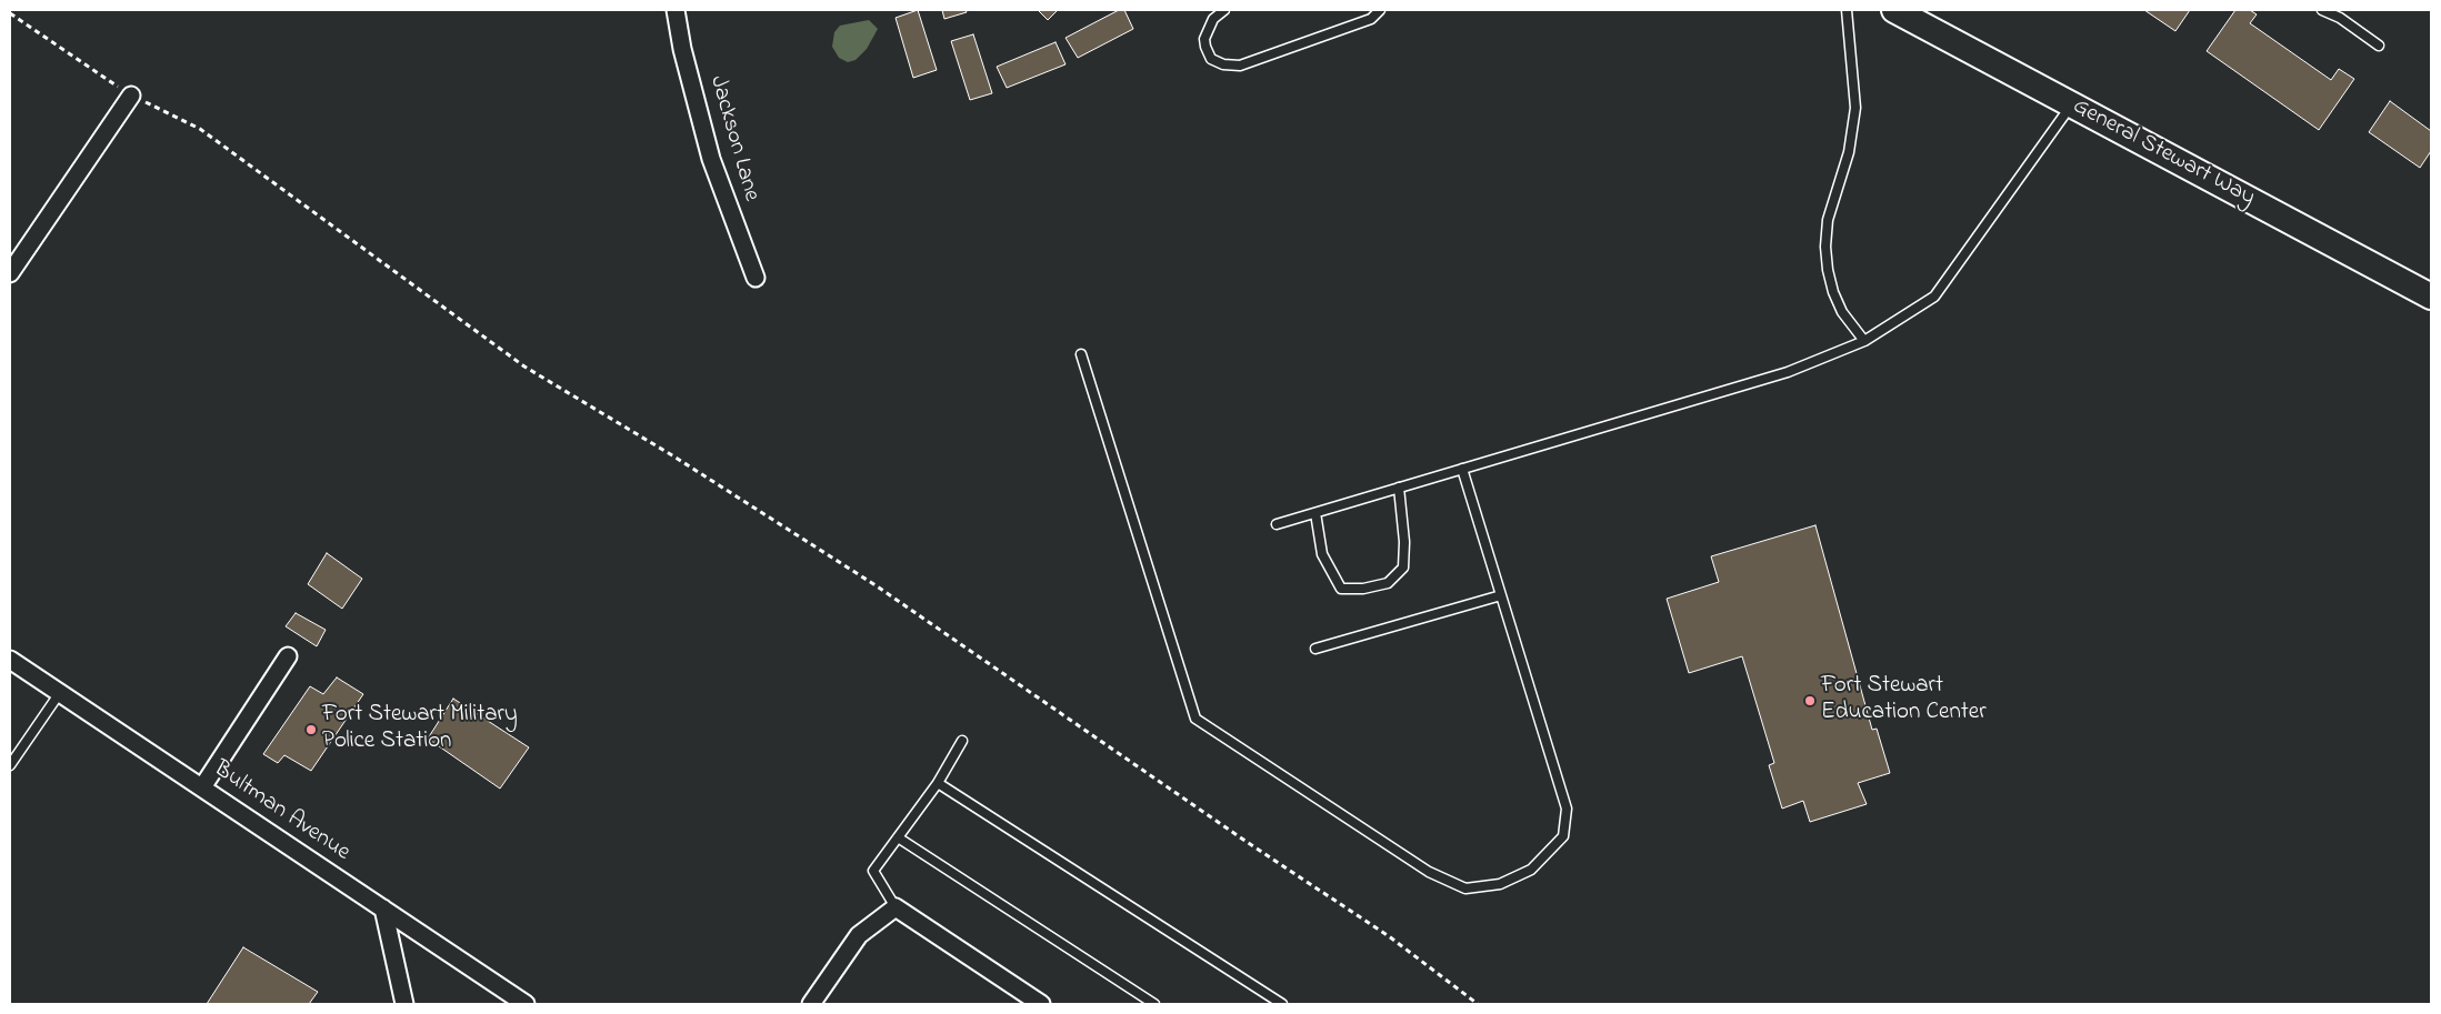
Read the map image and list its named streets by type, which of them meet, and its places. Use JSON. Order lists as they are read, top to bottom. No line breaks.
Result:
{"streets":{"main road":["General Stewart Way"],"street":["Jackson Lane","Bultman Avenue"]},"places":["Fort Stewart Education Center","Fort Stewart Military Police Station"]}
